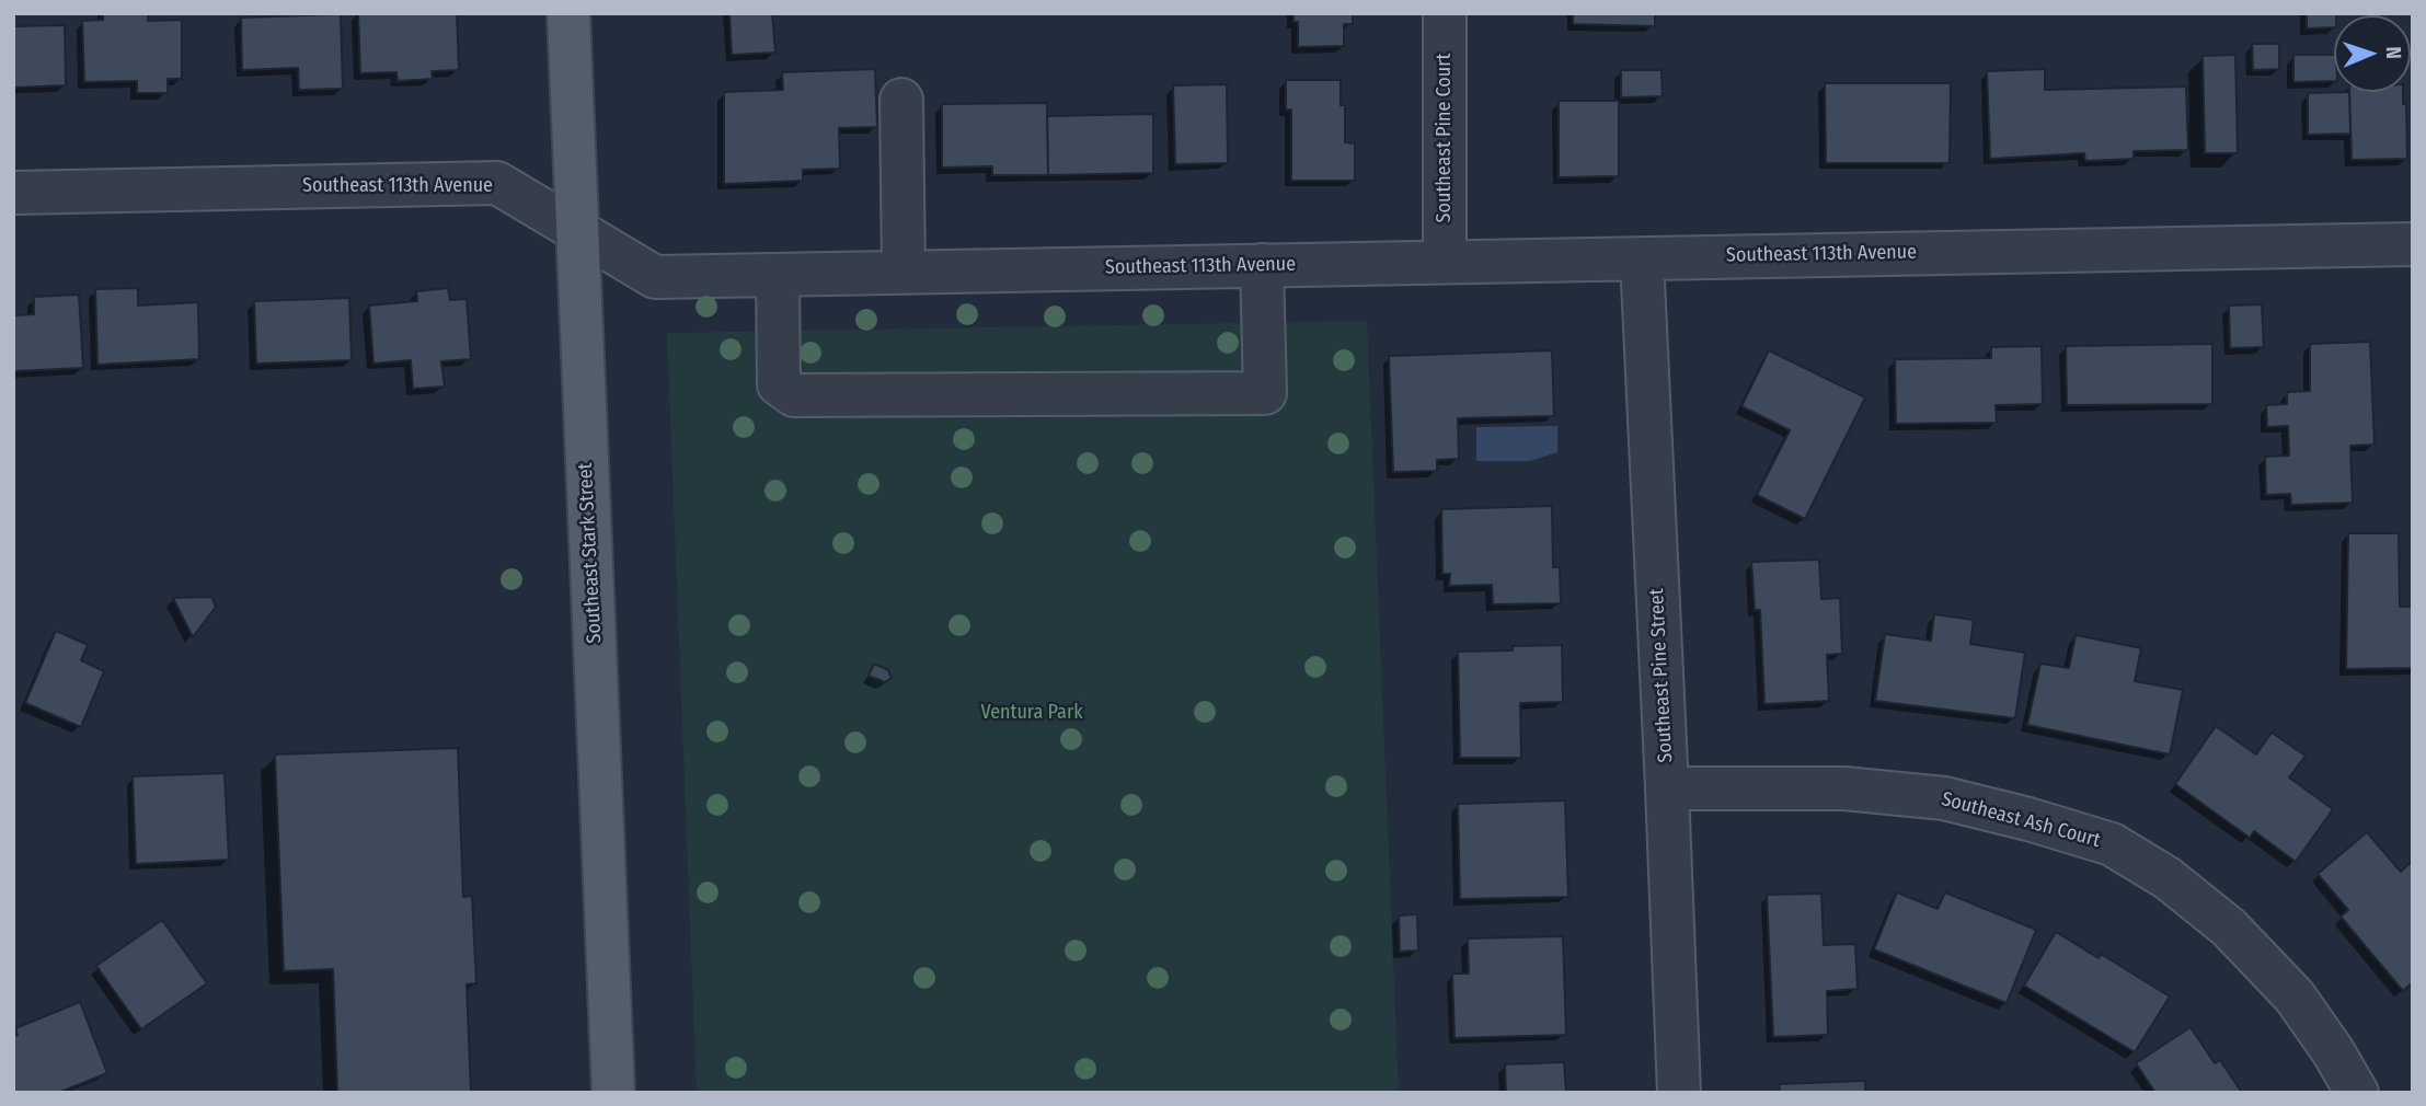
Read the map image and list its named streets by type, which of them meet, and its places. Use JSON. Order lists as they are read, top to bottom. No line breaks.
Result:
{"streets":{"main road":["Southeast Stark Street"],"street":["Southeast Pine Court","Southeast 113th Avenue","Southeast Pine Street","Southeast Ash Court"]},"crossings":[["Southeast Pine Court","Southeast 113th Avenue"],["Southeast 113th Avenue","Southeast Stark Street"],["Southeast 113th Avenue","Southeast Pine Street"],["Southeast Pine Street","Southeast Ash Court"]],"parks":["Ventura Park"],"north":"right"}
